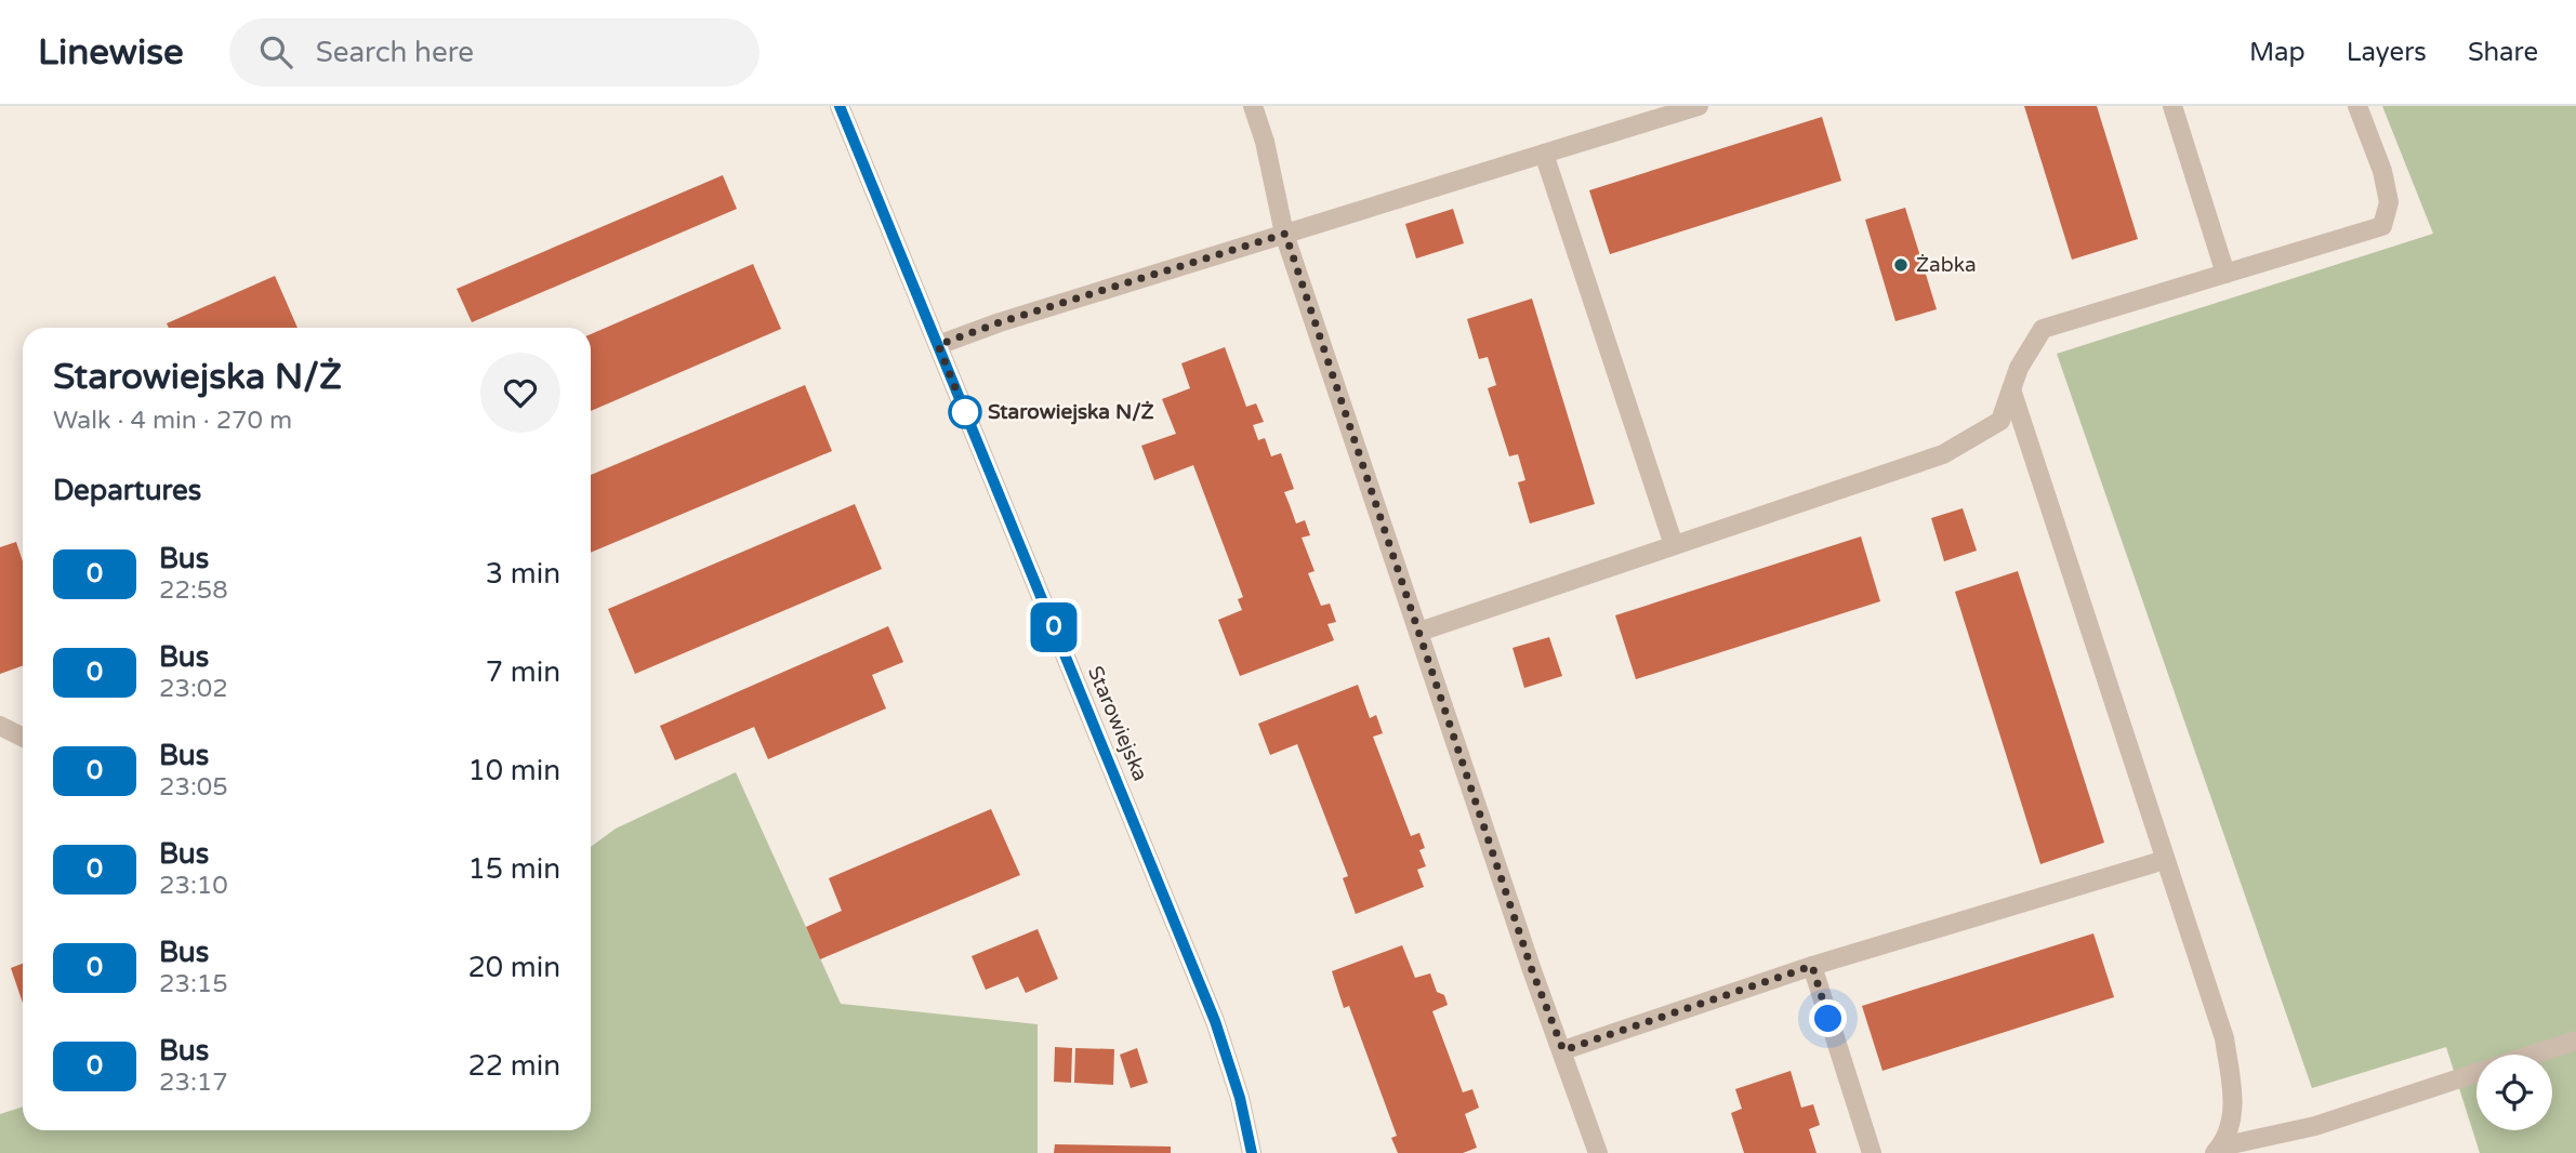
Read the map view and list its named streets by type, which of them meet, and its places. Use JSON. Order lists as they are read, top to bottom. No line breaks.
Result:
{"streets":{"street":["Starowiejska"]},"places":["Żabka","Starowiejska N/Ż"],"lines":["bus line 0"],"page":{"header":"Linewise","search":"Search here","nav":["Map","Layers","Share"],"on_map":"0","heading":[["Starowiejska N/Ż","Walk · 4 min · 270 m"],"Departures"],"list":[{"mark":"0","name":"Bus","note":"22:58","value":"3 min"},{"mark":"0","name":"Bus","note":"23:02","value":"7 min"},{"mark":"0","name":"Bus","note":"23:05","value":"10 min"},{"mark":"0","name":"Bus","note":"23:10","value":"15 min"},{"mark":"0","name":"Bus","note":"23:15","value":"20 min"},{"mark":"0","name":"Bus","note":"23:17","value":"22 min"}]}}
